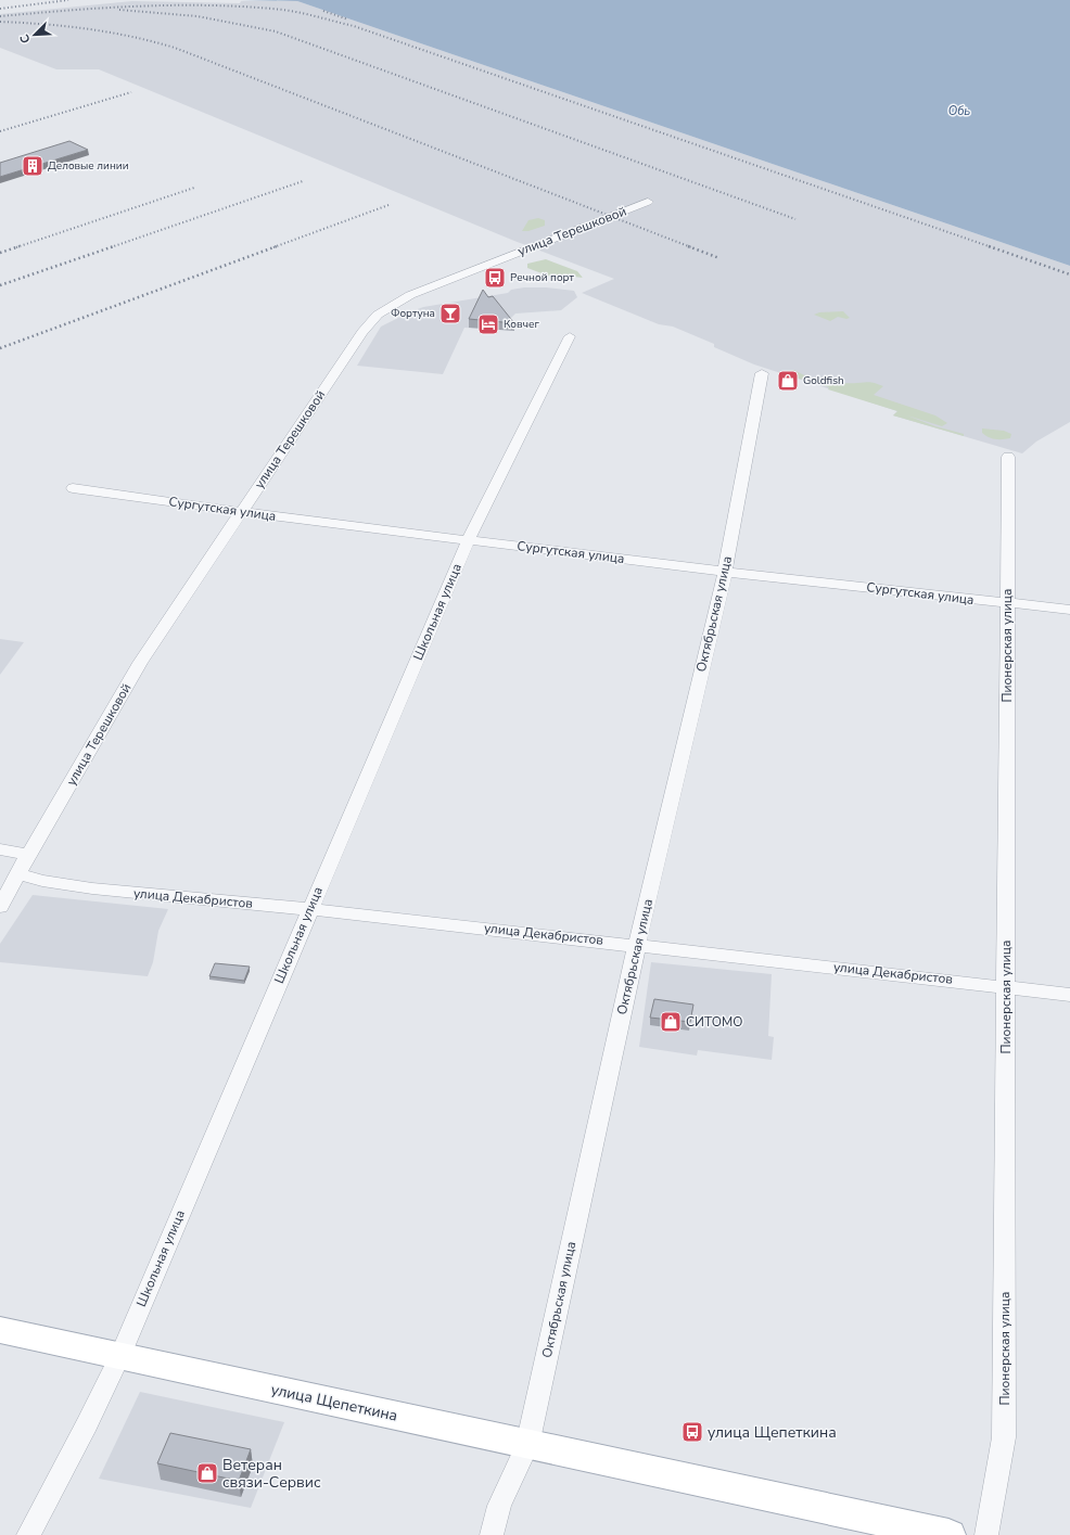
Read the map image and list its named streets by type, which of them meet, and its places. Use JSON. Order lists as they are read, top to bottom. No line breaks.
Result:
{"streets":{"main road":["улица Щепеткина"],"street":["улица Терешковой","Сургутская улица","Школьная улица","Октябрьская улица","Пионерская улица","улица Декабристов"]},"crossings":[["улица Терешковой","Сургутская улица"],["улица Терешковой","улица Декабристов"],["Сургутская улица","Школьная улица"],["Сургутская улица","Октябрьская улица"],["Сургутская улица","Пионерская улица"],["Школьная улица","улица Декабристов"],["Школьная улица","улица Щепеткина"],["Октябрьская улица","улица Декабристов"],["Октябрьская улица","улица Щепеткина"],["Пионерская улица","улица Декабристов"]],"water":["Обь"],"places":{"building":["Деловые линии"],"bus stop":["Речной порт","улица Щепеткина"],"bar":["Фортуна"],"hotel":["Ковчег"],"shop":["Goldfish","СИТОМО","Ветеран связи-Сервис"]},"north":"bottom left"}
